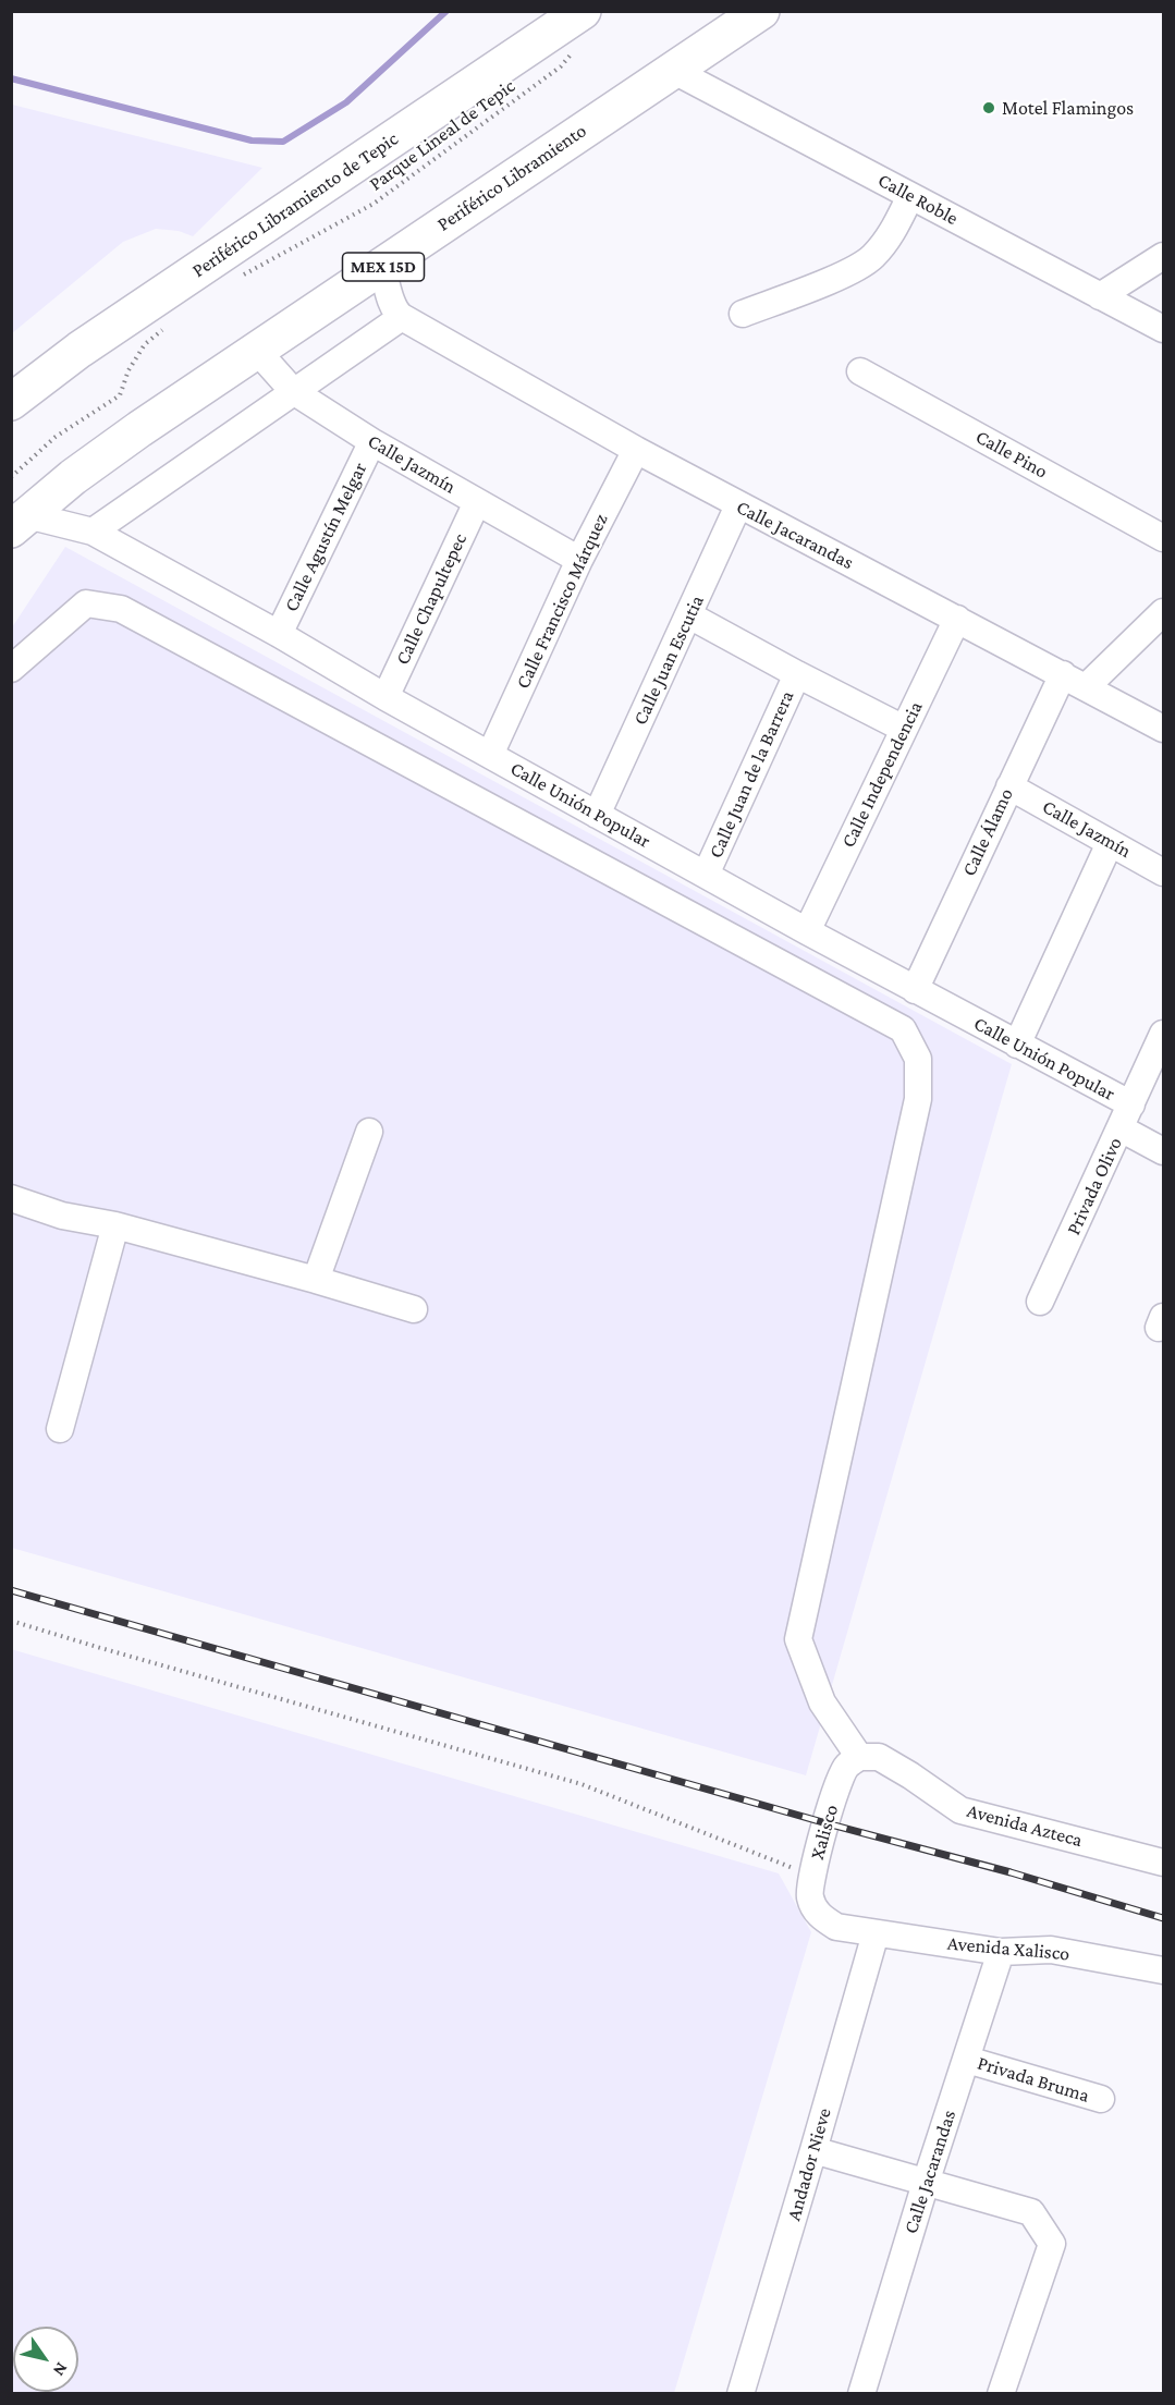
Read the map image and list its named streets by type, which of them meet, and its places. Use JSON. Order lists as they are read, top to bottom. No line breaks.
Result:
{"streets":{"highway":["Periférico Libramiento","Periférico Libramiento de Tepic","MEX 15D"],"street":["Calle Roble","Calle Pino","Calle Jazmín","Calle Jacarandas","Calle Agustín Melgar","Calle Chapultepec","Calle Francisco Márquez","Calle Juan Escutia","Calle Juan de la Barrera","Calle Independencia","Calle Unión Popular","Calle Álamo","Privada Olivo","Avenida Azteca","Xalisco","Avenida Xalisco","Privada Bruma","Andador Nieve"],"path":["Parque Lineal de Tepic"]},"crossings":[["Periférico Libramiento","Calle Roble"],["Periférico Libramiento","Calle Jazmín"],["Periférico Libramiento","Calle Unión Popular"],["Calle Jazmín","Calle Agustín Melgar"],["Calle Jazmín","Calle Chapultepec"],["Calle Jazmín","Calle Francisco Márquez"],["Calle Jazmín","Calle Álamo"],["Calle Jacarandas","Calle Francisco Márquez"],["Calle Jacarandas","Calle Juan Escutia"],["Calle Jacarandas","Calle Independencia"],["Calle Jacarandas","Calle Álamo"],["Calle Jacarandas","Avenida Xalisco"],["Calle Jacarandas","Privada Bruma"],["Calle Agustín Melgar","Calle Unión Popular"],["Calle Chapultepec","Calle Unión Popular"],["Calle Francisco Márquez","Calle Unión Popular"],["Calle Juan Escutia","Calle Unión Popular"],["Calle Juan de la Barrera","Calle Unión Popular"],["Calle Independencia","Calle Unión Popular"],["Calle Unión Popular","Calle Álamo"],["Calle Unión Popular","Privada Olivo"],["Avenida Azteca","Xalisco"],["Xalisco","Avenida Xalisco"],["Avenida Xalisco","Andador Nieve"]],"places":["Motel Flamingos"],"north":"bottom right"}
